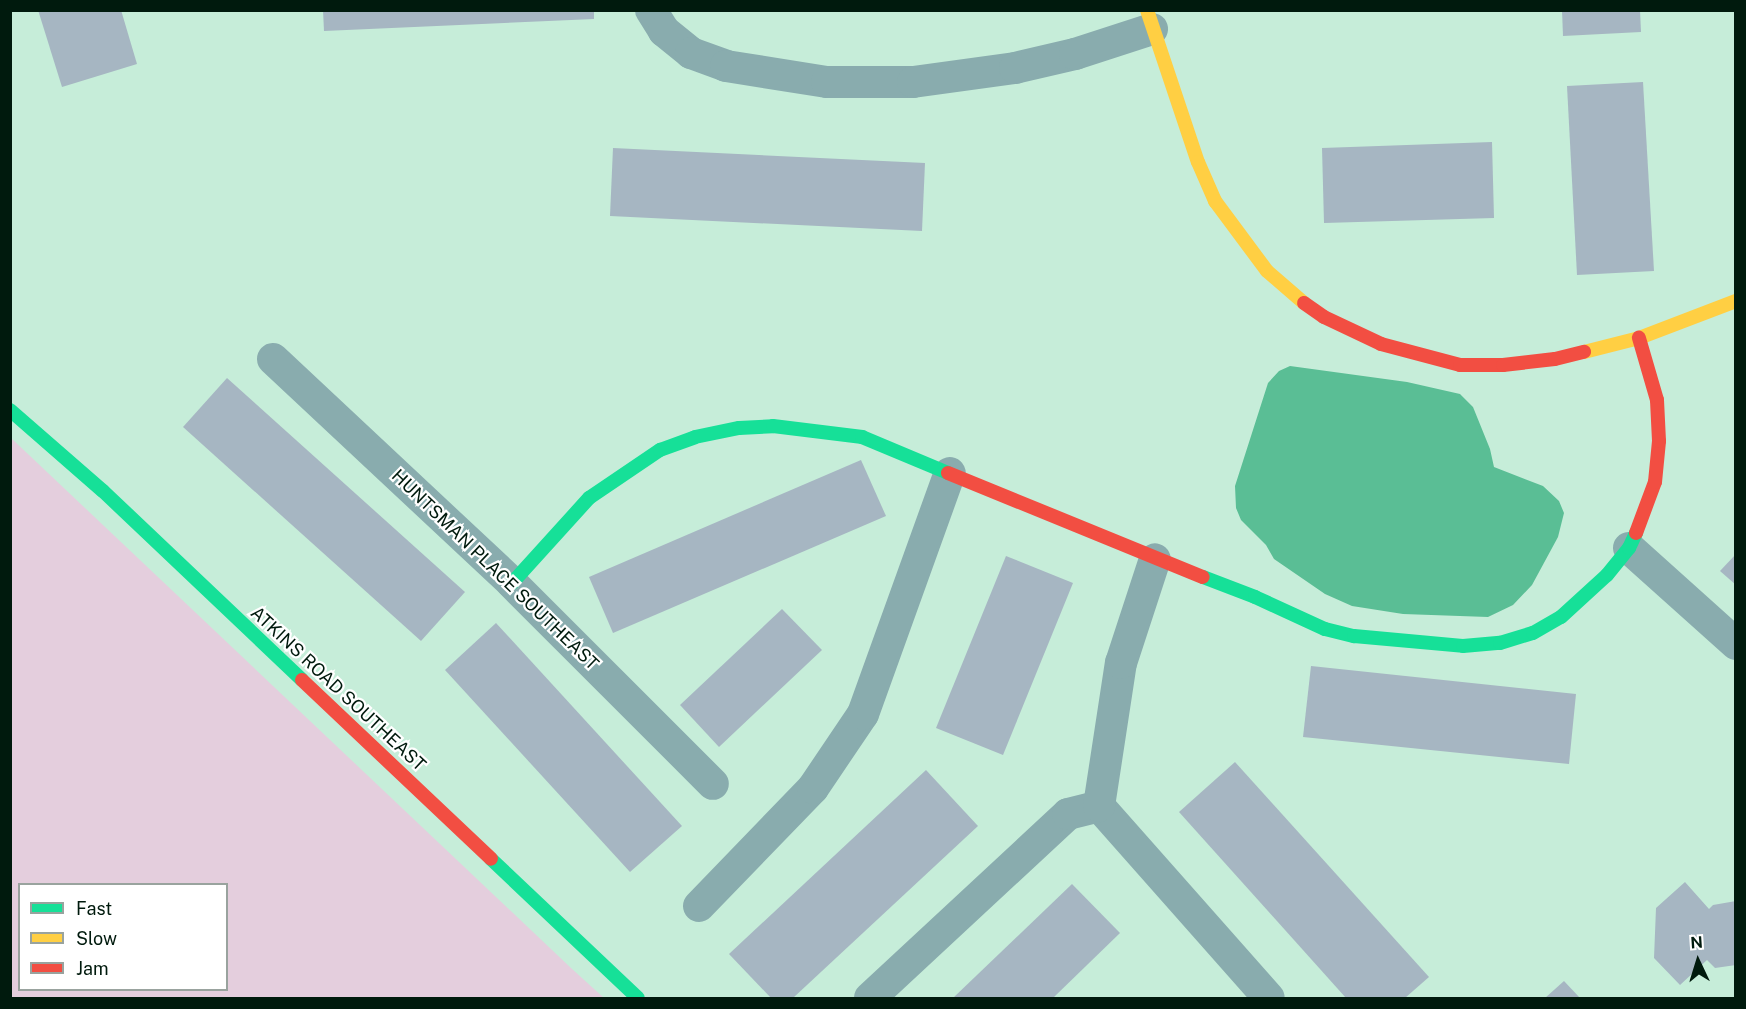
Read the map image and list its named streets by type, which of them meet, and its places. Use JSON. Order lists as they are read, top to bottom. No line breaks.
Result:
{"streets":{"street":["HUNTSMAN PLACE SOUTHEAST","ATKINS ROAD SOUTHEAST"]},"legend":["Fast","Slow","Jam"],"north":"top"}
